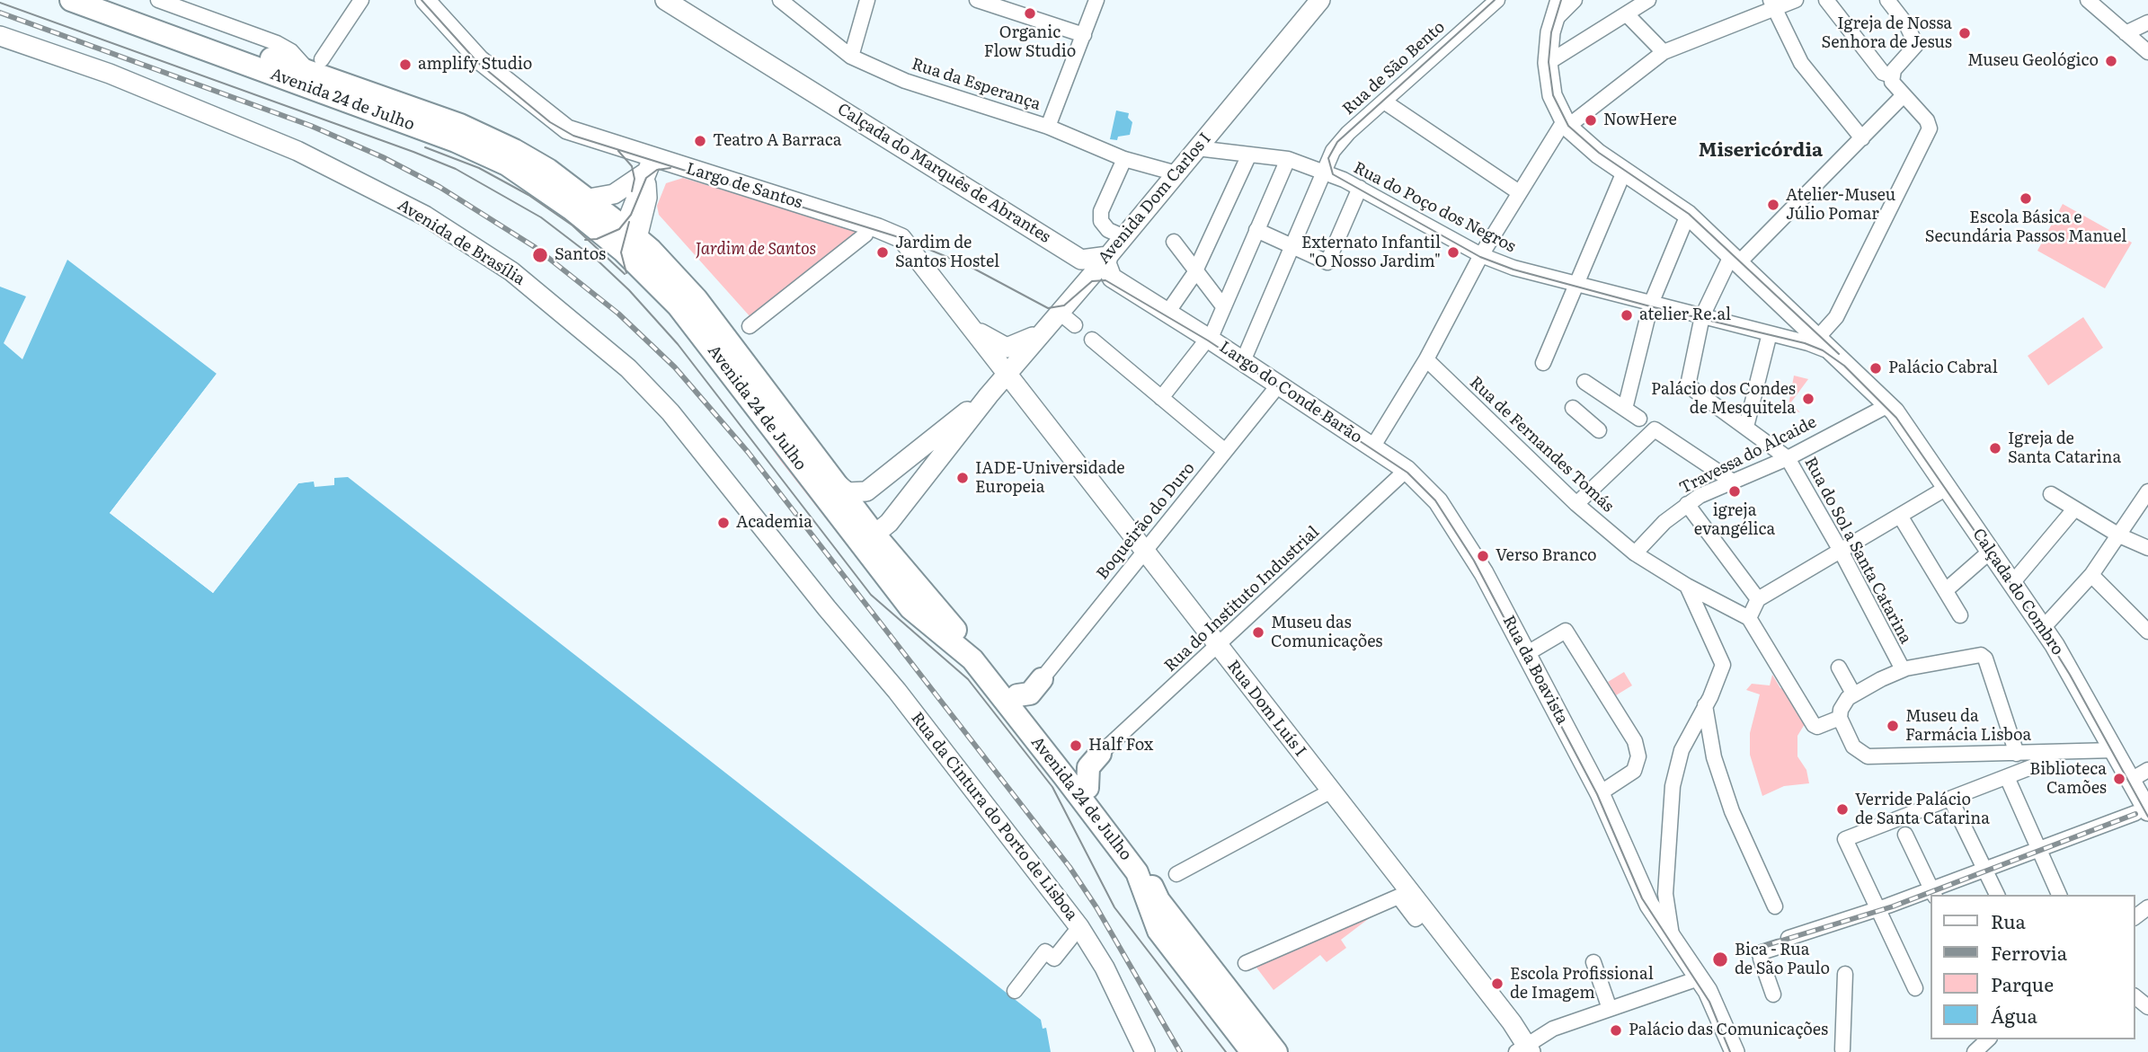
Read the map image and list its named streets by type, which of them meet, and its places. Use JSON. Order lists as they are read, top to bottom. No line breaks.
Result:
{"streets":{"main road":["Avenida 24 de Julho"],"street":["Rua de São Bento","Rua da Esperança","Calçada do Marquês de Abrantes","Largo de Santos","Avenida Dom Carlos I","Rua do Poço dos Negros","Avenida de Brasília","Largo do Conde Barão","Rua de Fernandes Tomás","Travessa do Alcaide","Boqueirão do Duro","Rua do Sol a Santa Catarina","Calçada do Combro","Rua do Instituto Industrial","Rua da Boavista","Rua Dom Luís I","Rua da Cintura do Porto de Lisboa"]},"crossings":[["Rua de São Bento","Rua do Poço dos Negros"],["Rua de São Bento","Largo do Conde Barão"],["Rua da Esperança","Avenida Dom Carlos I"],["Avenida 24 de Julho","Avenida Dom Carlos I"],["Calçada do Marquês de Abrantes","Avenida Dom Carlos I"],["Largo de Santos","Rua Dom Luís I"],["Avenida Dom Carlos I","Rua do Poço dos Negros"],["Avenida Dom Carlos I","Rua Dom Luís I"],["Rua do Poço dos Negros","Rua do Sol a Santa Catarina"],["Rua do Poço dos Negros","Calçada do Combro"],["Avenida de Brasília","Rua da Cintura do Porto de Lisboa"],["Largo do Conde Barão","Boqueirão do Duro"],["Largo do Conde Barão","Rua da Boavista"],["Rua de Fernandes Tomás","Travessa do Alcaide"],["Travessa do Alcaide","Rua do Sol a Santa Catarina"],["Travessa do Alcaide","Calçada do Combro"],["Boqueirão do Duro","Rua Dom Luís I"],["Rua do Instituto Industrial","Rua da Boavista"],["Rua do Instituto Industrial","Rua Dom Luís I"]],"districts":["Misericórdia"],"parks":["Jardim de Santos"],"places":["Organic Flow Studio","Igreja de Nossa Senhora de Jesus","Museu Geológico","amplify Studio","NowHere","Teatro A Barraca","Escola Básica e Secundária Passos Manuel","Atelier-Museu Júlio Pomar","Jardim de Santos Hostel","Externato Infantil \"O Nosso Jardim\"","Santos","atelier Re.al","Palácio Cabral","Palácio dos Condes de Mesquitela","Igreja de Santa Catarina","IADE-Universidade Europeia","igreja evangélica","Academia","Verso Branco","Museu das Comunicações","Museu da Farmácia Lisboa","Half Fox","Biblioteca Camões","Verride Palácio de Santa Catarina","Bica - Rua de São Paulo","Escola Profissional de Imagem","Palácio das Comunicações"],"legend":["Rua","Ferrovia","Parque","Água"]}
